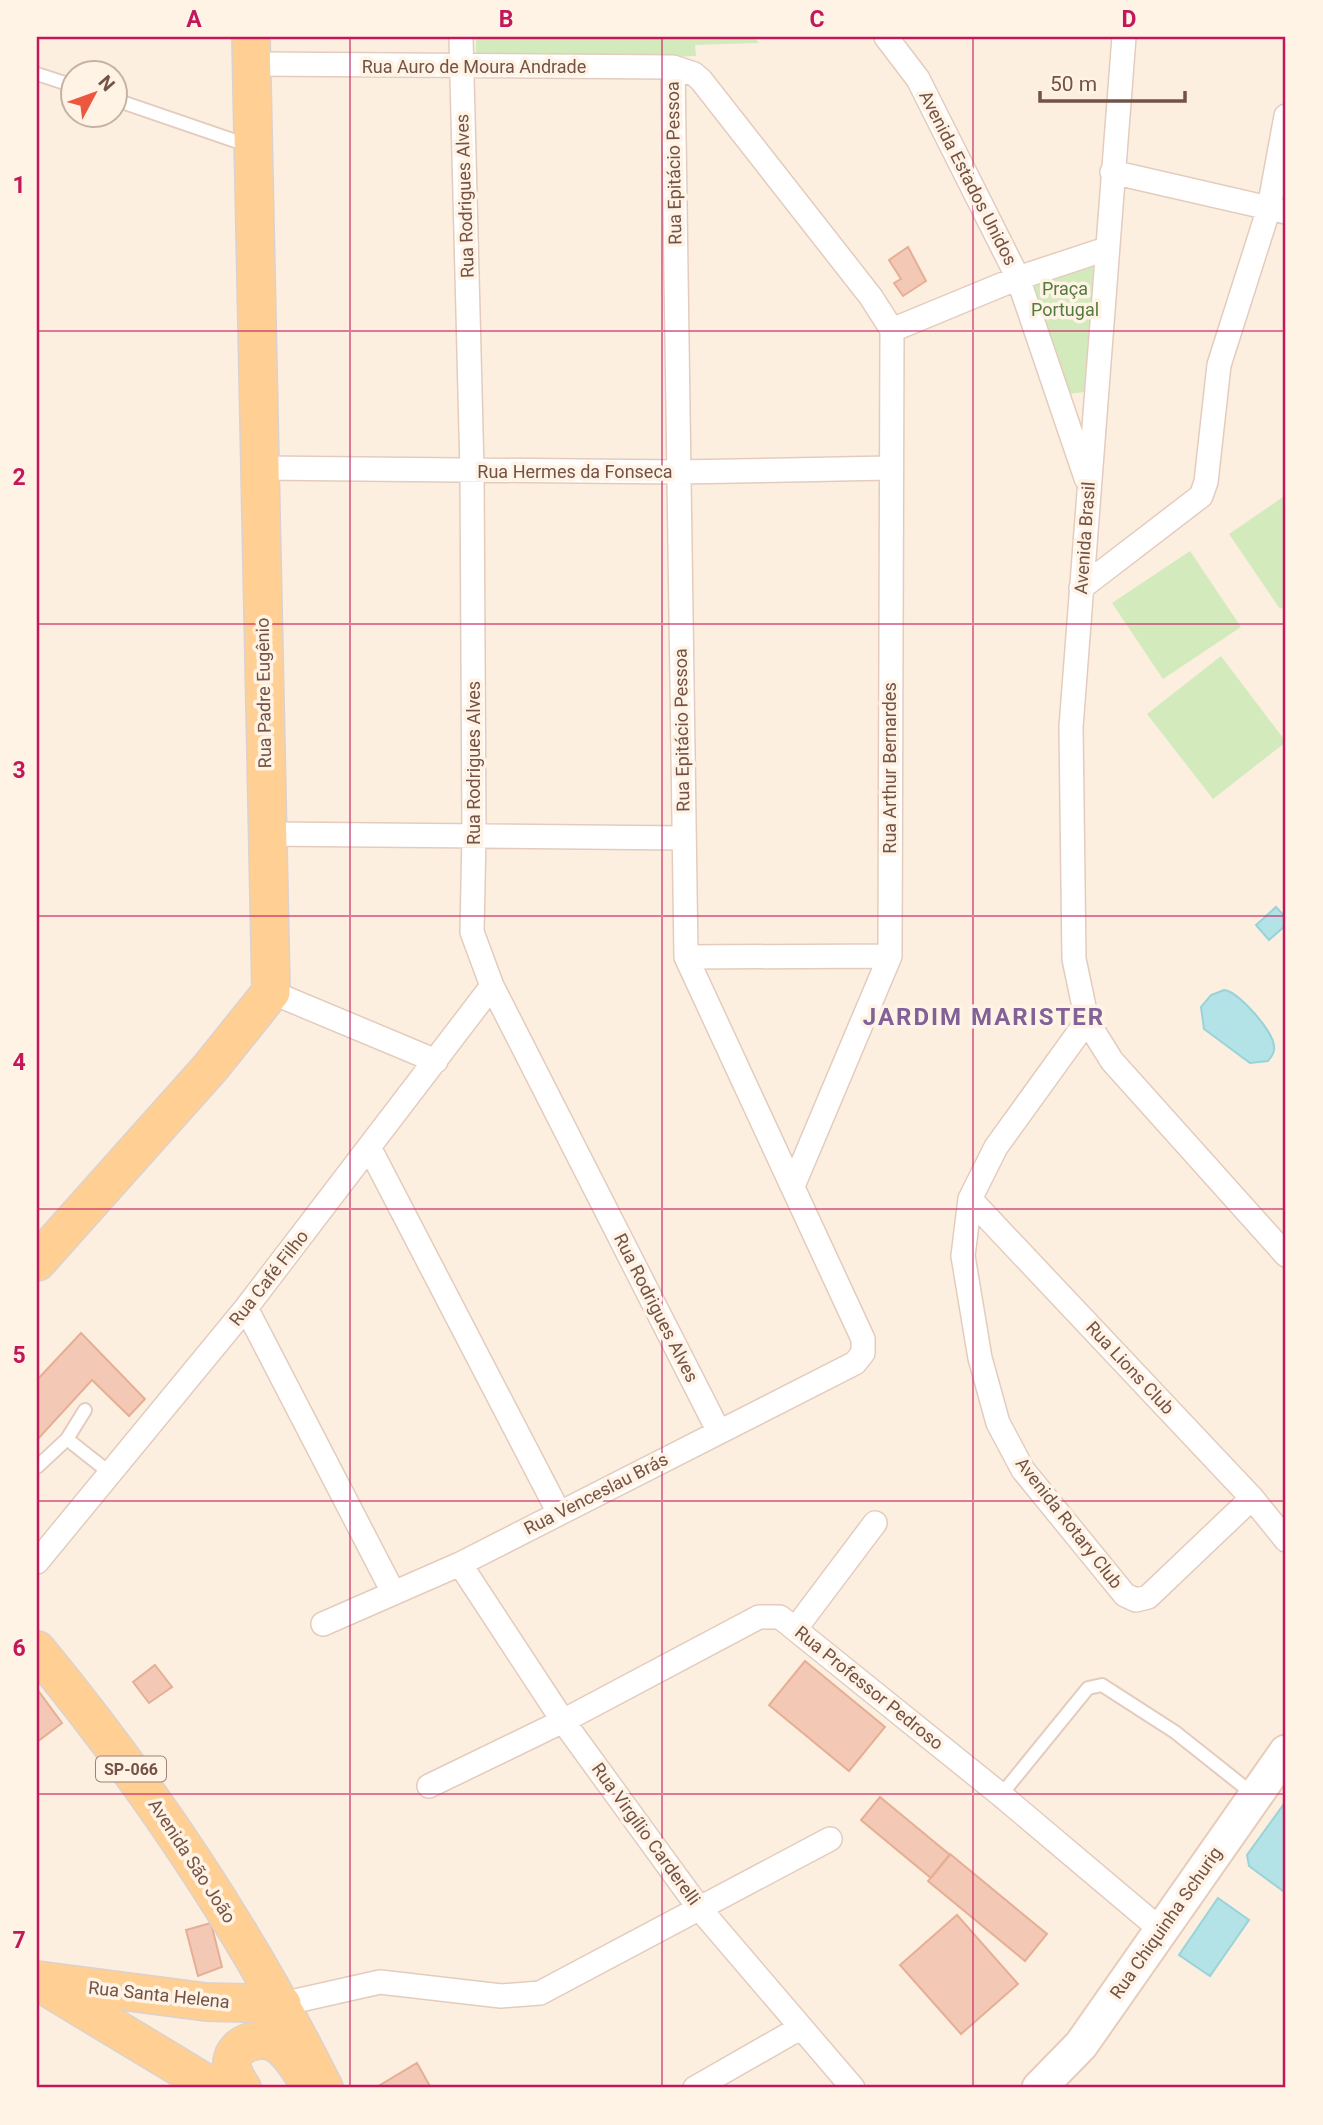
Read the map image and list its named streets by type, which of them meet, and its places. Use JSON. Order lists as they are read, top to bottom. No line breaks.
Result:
{"streets":{"main road":["Rua Padre Eugênio","SP-066","Avenida São João","Rua Santa Helena"],"street":["Rua Auro de Moura Andrade","Rua Epitácio Pessoa","Avenida Estados Unidos","Rua Rodrigues Alves","Rua Hermes da Fonseca","Avenida Brasil","Rua Arthur Bernardes","Rua Café Filho","Rua Lions Club","Rua Venceslau Brás","Avenida Rotary Club","Rua Professor Pedroso","Rua Virgílio Carderelli","Rua Chiquinha Schurig"]},"crossings":[["Rua Auro de Moura Andrade","Rua Epitácio Pessoa"],["Rua Auro de Moura Andrade","Rua Rodrigues Alves"],["Rua Auro de Moura Andrade","Rua Padre Eugênio"],["Rua Epitácio Pessoa","Rua Hermes da Fonseca"],["Rua Epitácio Pessoa","Rua Arthur Bernardes"],["Rua Epitácio Pessoa","Rua Venceslau Brás"],["Avenida Estados Unidos","Avenida Brasil"],["Rua Rodrigues Alves","Rua Hermes da Fonseca"],["Rua Rodrigues Alves","Rua Café Filho"],["Rua Rodrigues Alves","Rua Venceslau Brás"],["Rua Hermes da Fonseca","Rua Padre Eugênio"],["Rua Hermes da Fonseca","Rua Arthur Bernardes"],["Avenida Brasil","Avenida Rotary Club"],["Rua Lions Club","Avenida Rotary Club"],["Rua Venceslau Brás","Rua Virgílio Carderelli"],["Rua Professor Pedroso","Rua Virgílio Carderelli"],["Rua Professor Pedroso","Rua Chiquinha Schurig"],["Avenida São João","Rua Santa Helena"]],"districts":["JARDIM MARISTER"],"parks":["Praça Portugal"],"scale_bar":"50 m","north":"top right","grid":{"columns":["A","B","C","D"],"rows":["1","2","3","4","5","6","7"]}}
